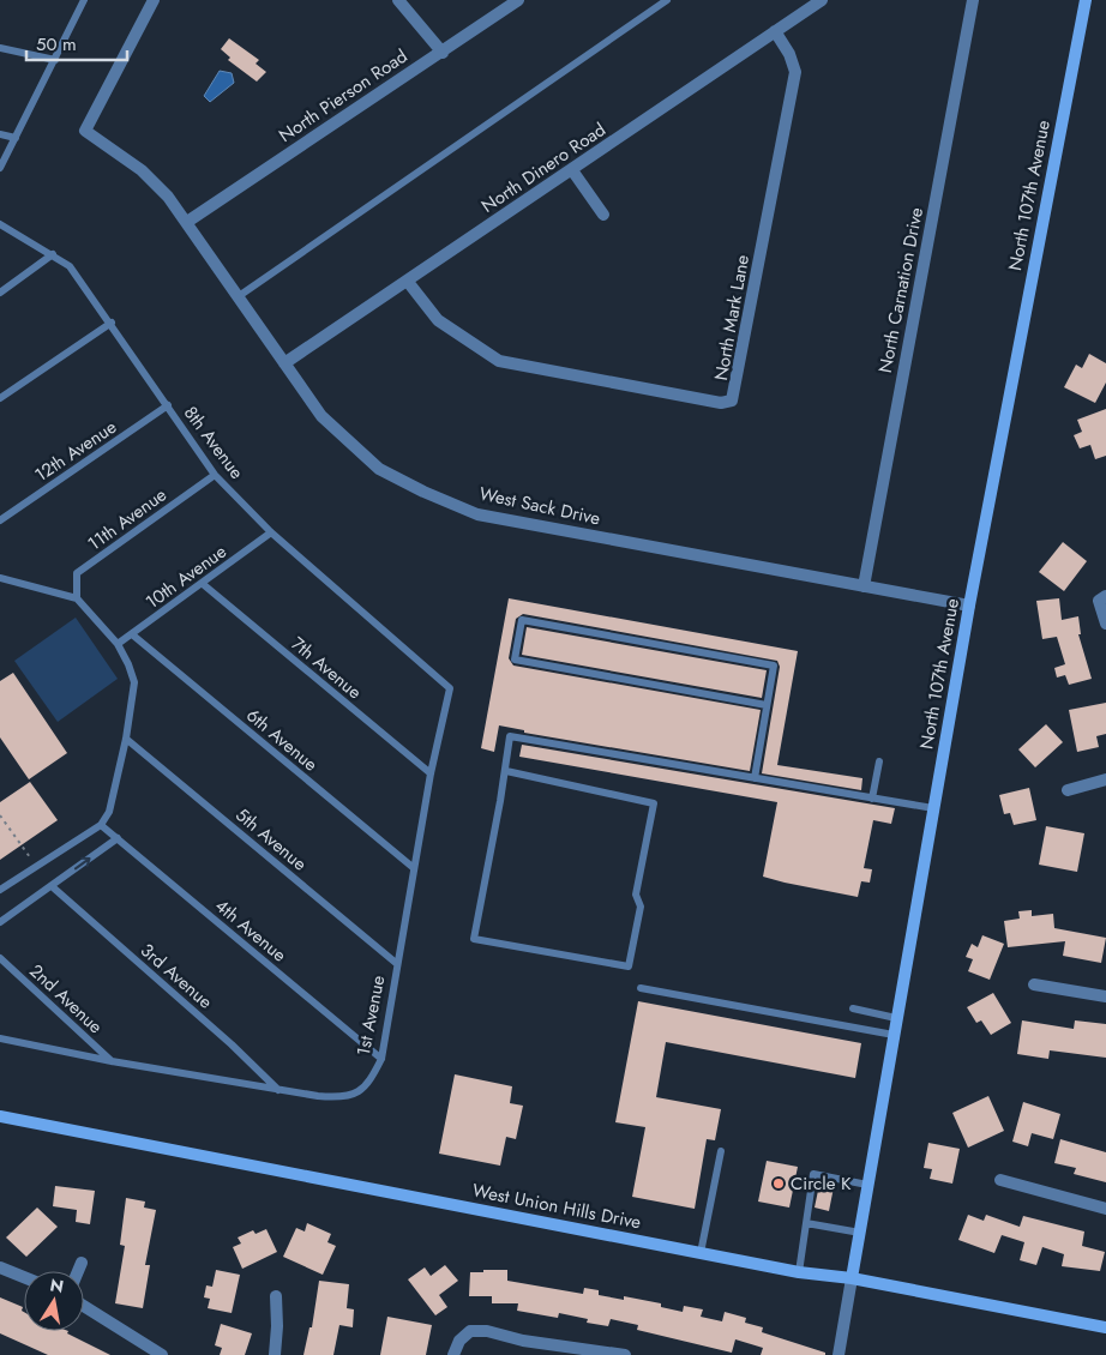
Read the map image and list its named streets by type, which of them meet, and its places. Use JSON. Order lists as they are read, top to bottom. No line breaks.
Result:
{"streets":{"main road":["North 107th Avenue","West Union Hills Drive"],"street":["North Pierson Road","North Dinero Road","North Carnation Drive","North Mark Lane","West Sack Drive"],"lane":["8th Avenue","12th Avenue","11th Avenue","10th Avenue","7th Avenue","6th Avenue","5th Avenue","4th Avenue","3rd Avenue","2nd Avenue","1st Avenue"]},"crossings":[["North Pierson Road","West Sack Drive"],["North Dinero Road","North Mark Lane"],["North Dinero Road","West Sack Drive"],["North 107th Avenue","West Sack Drive"],["North 107th Avenue","West Union Hills Drive"],["North Carnation Drive","West Sack Drive"],["8th Avenue","12th Avenue"],["8th Avenue","11th Avenue"],["8th Avenue","10th Avenue"],["8th Avenue","1st Avenue"],["10th Avenue","7th Avenue"],["10th Avenue","6th Avenue"],["7th Avenue","1st Avenue"],["6th Avenue","1st Avenue"],["5th Avenue","1st Avenue"],["4th Avenue","1st Avenue"],["3rd Avenue","1st Avenue"],["2nd Avenue","1st Avenue"]],"places":["Circle K"],"scale_bar":"50 m","north":"top"}
